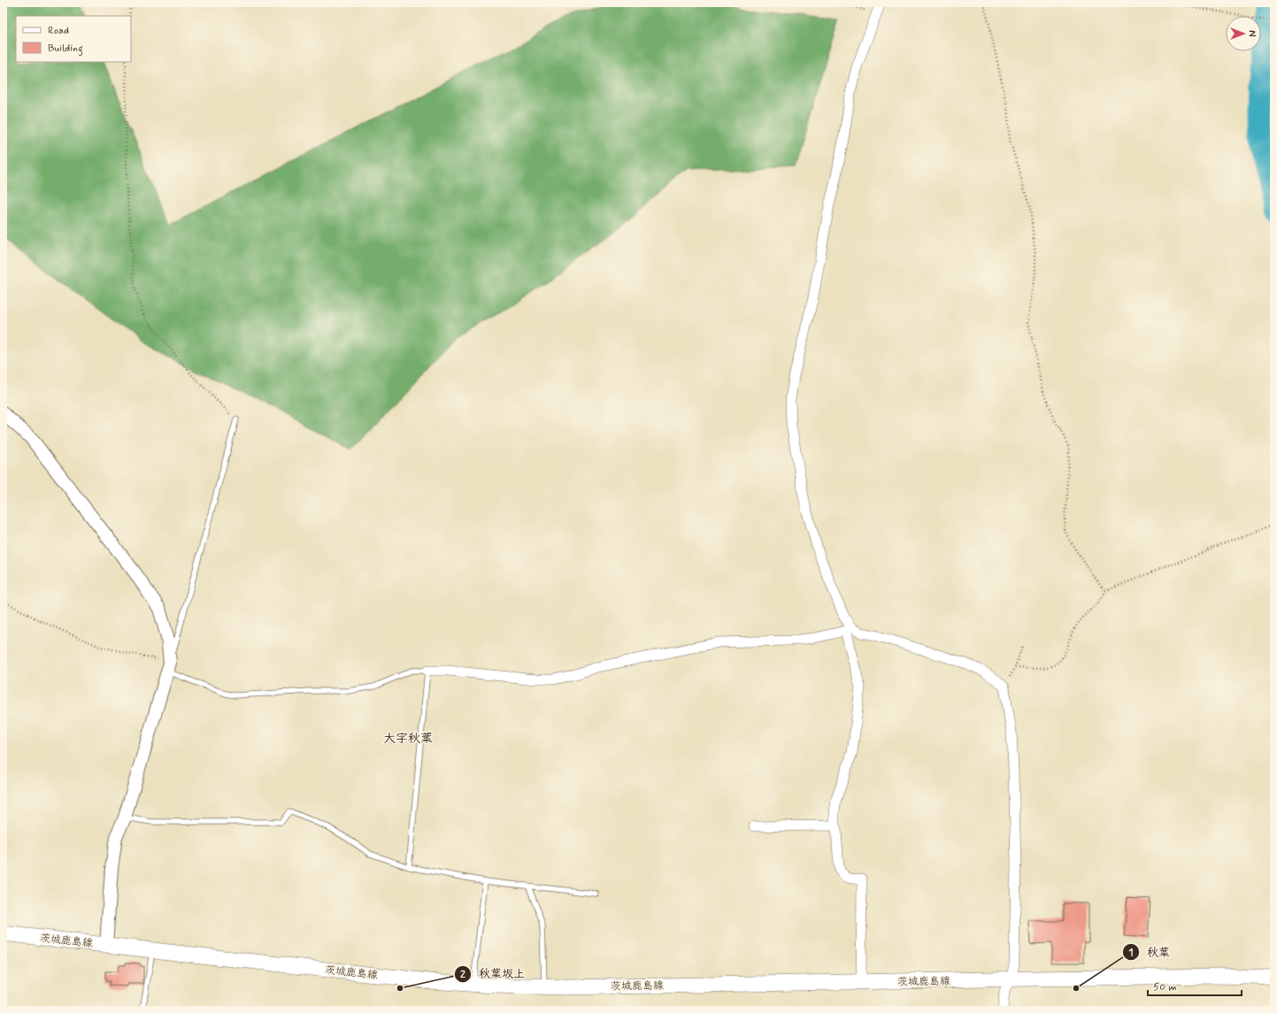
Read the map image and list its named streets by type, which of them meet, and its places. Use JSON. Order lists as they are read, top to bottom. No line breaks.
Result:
{"streets":{"main road":["茨城鹿島線"]},"districts":["大字秋葉"],"places":["秋葉坂上","秋葉"],"legend":["Road","Building"],"scale_bar":"50 m","north":"right"}
